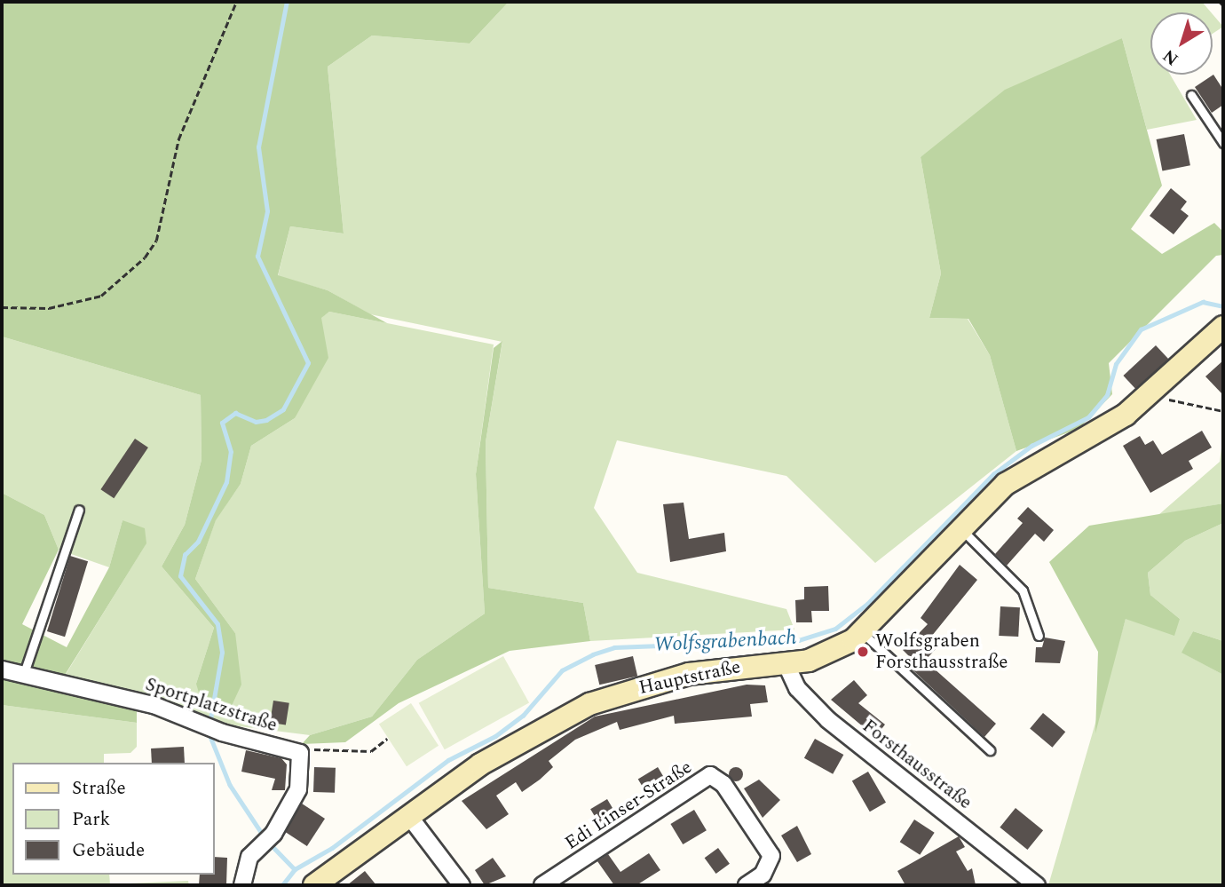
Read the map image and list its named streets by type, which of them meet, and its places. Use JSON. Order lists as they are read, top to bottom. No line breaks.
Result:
{"streets":{"main road":["Hauptstraße"],"street":["Sportplatzstraße","Forsthausstraße","Edi Linser-Straße"]},"crossings":[["Hauptstraße","Forsthausstraße"]],"water":["Wolfsgrabenbach"],"places":["Wolfsgraben Forsthausstraße"],"legend":["Straße","Park","Gebäude"],"north":"bottom left"}
